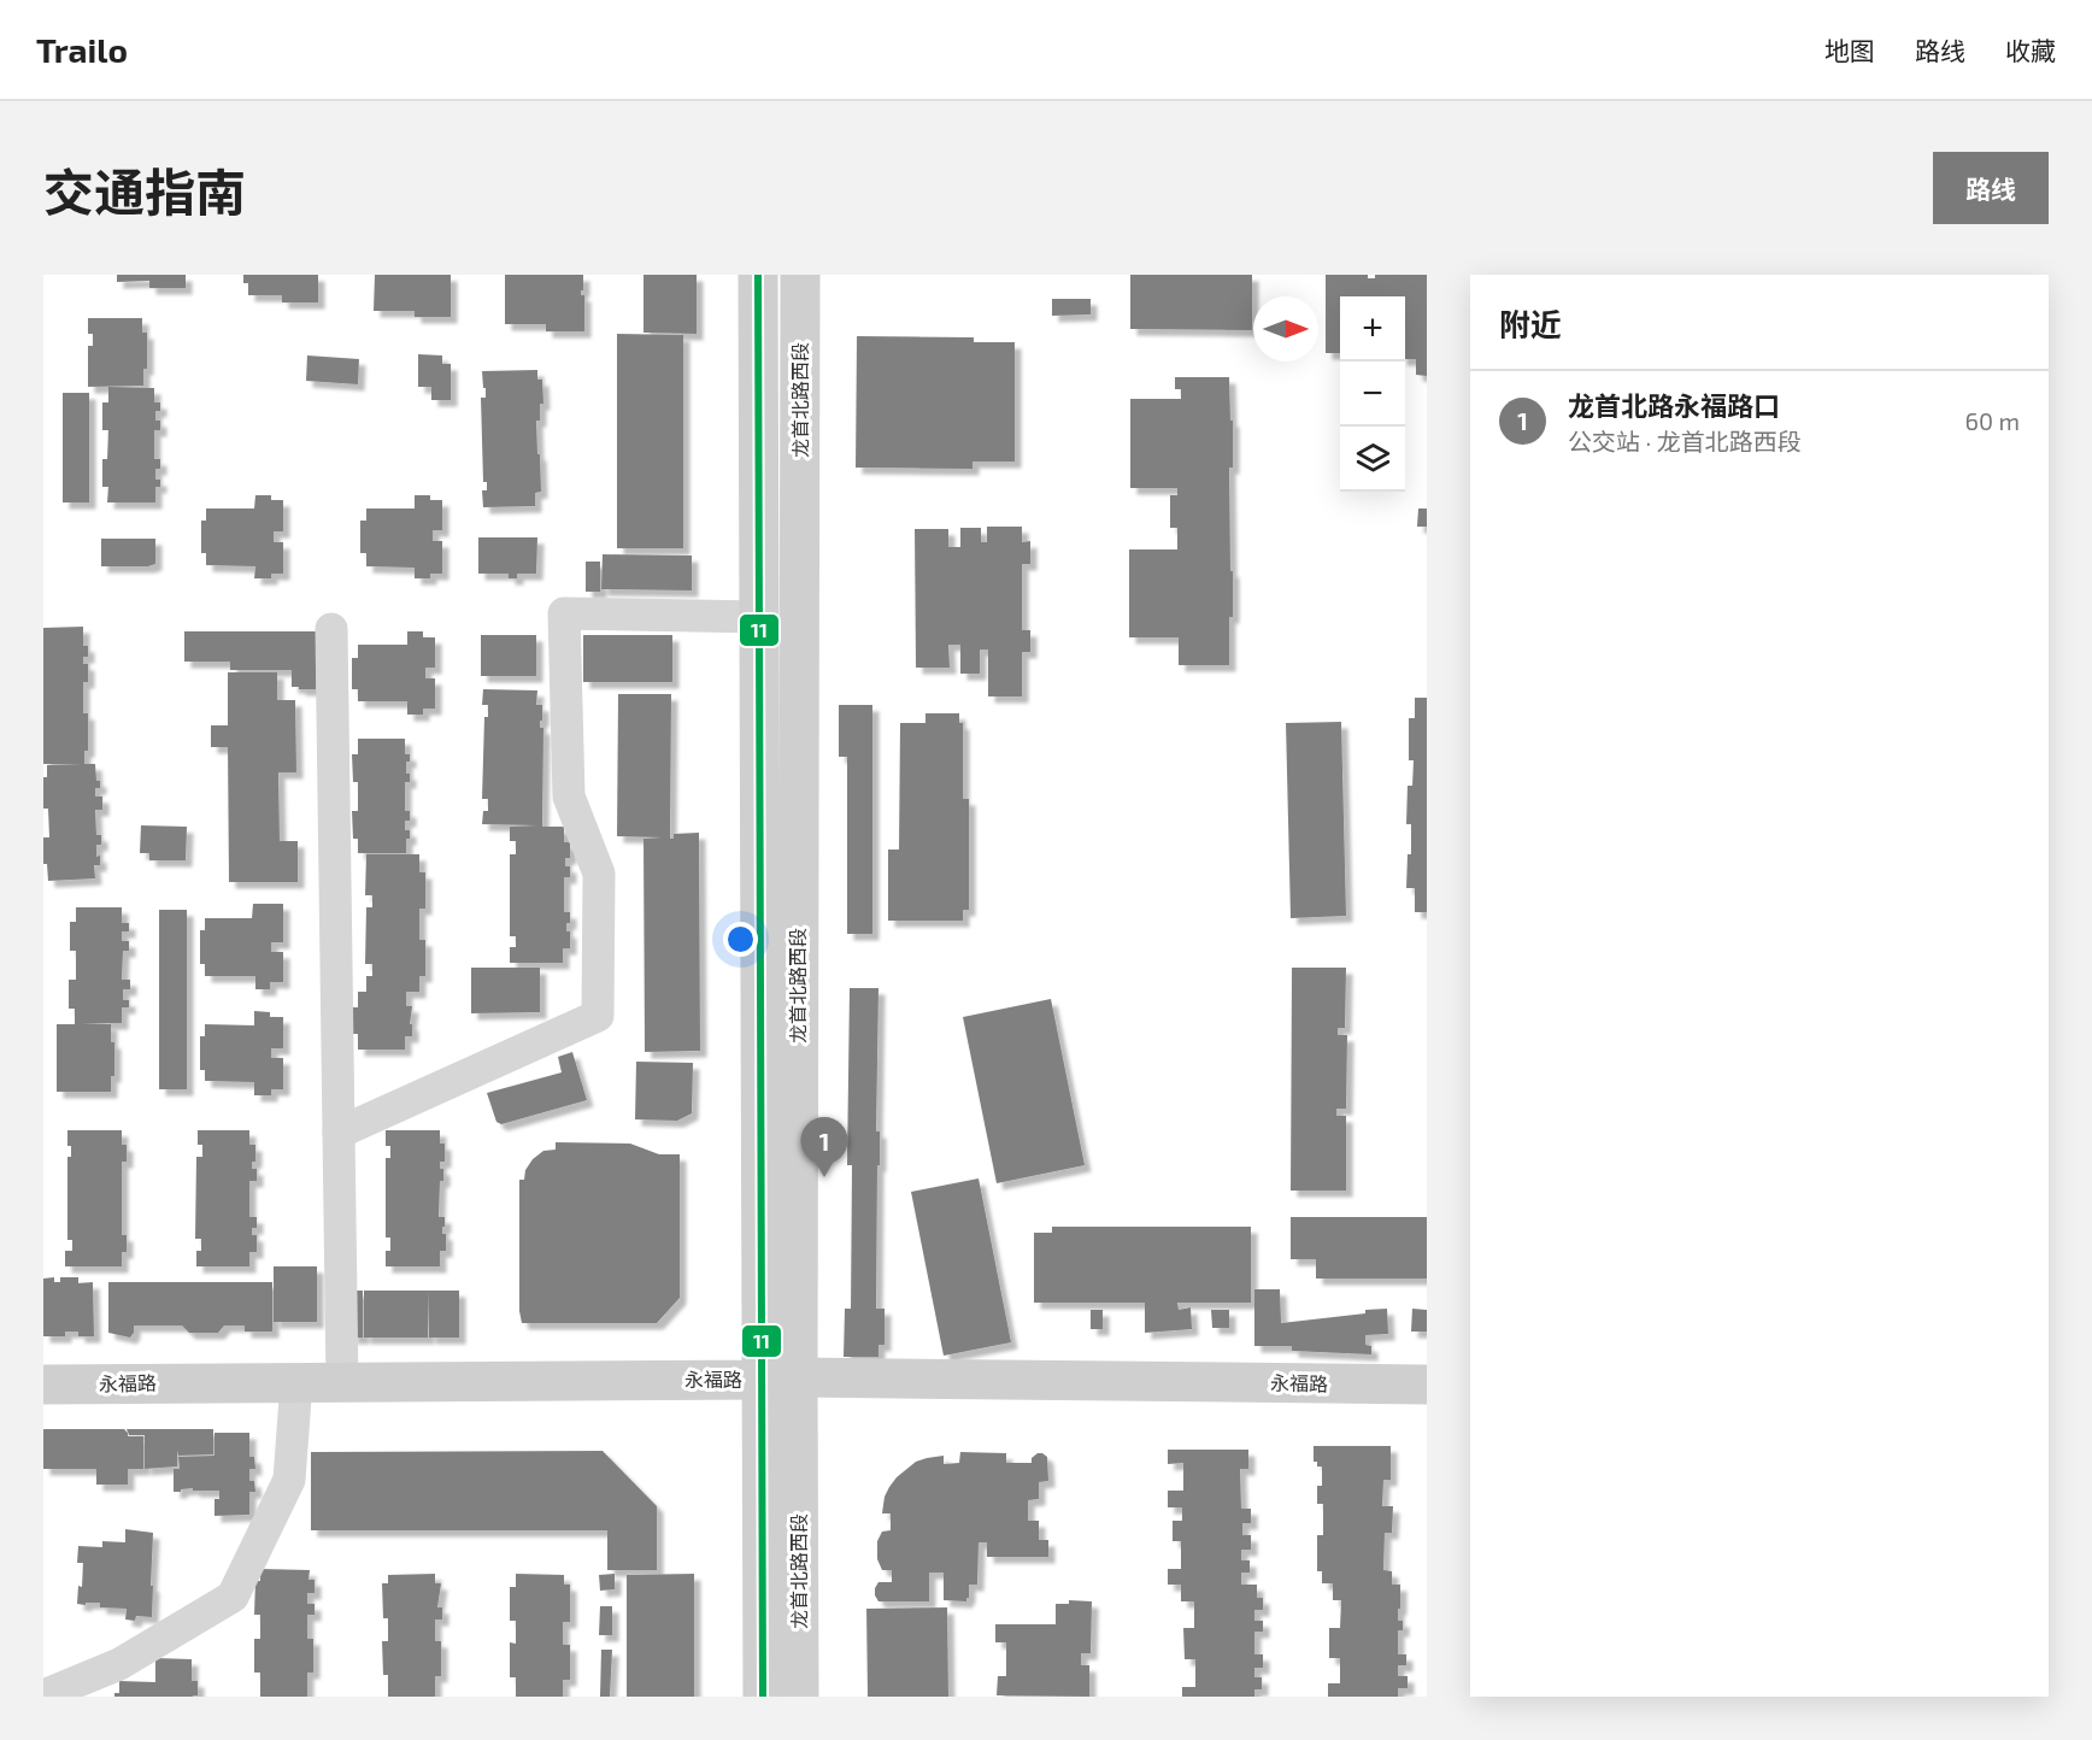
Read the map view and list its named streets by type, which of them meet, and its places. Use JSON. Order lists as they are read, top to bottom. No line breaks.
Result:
{"streets":{"street":["龙首北路西段","永福路"]},"crossings":[["龙首北路西段","永福路"]],"lines":["transit line 11"],"north":"right","page":{"header":"Trailo","nav":["地图","路线","收藏"],"title":"交通指南","buttons":"路线","heading":"附近","map_buttons":["+","−"],"list":[{"mark":"1","name":"龙首北路永福路口","note":"公交站 · 龙首北路西段","value":"60 m"}],"pins":"1"}}
